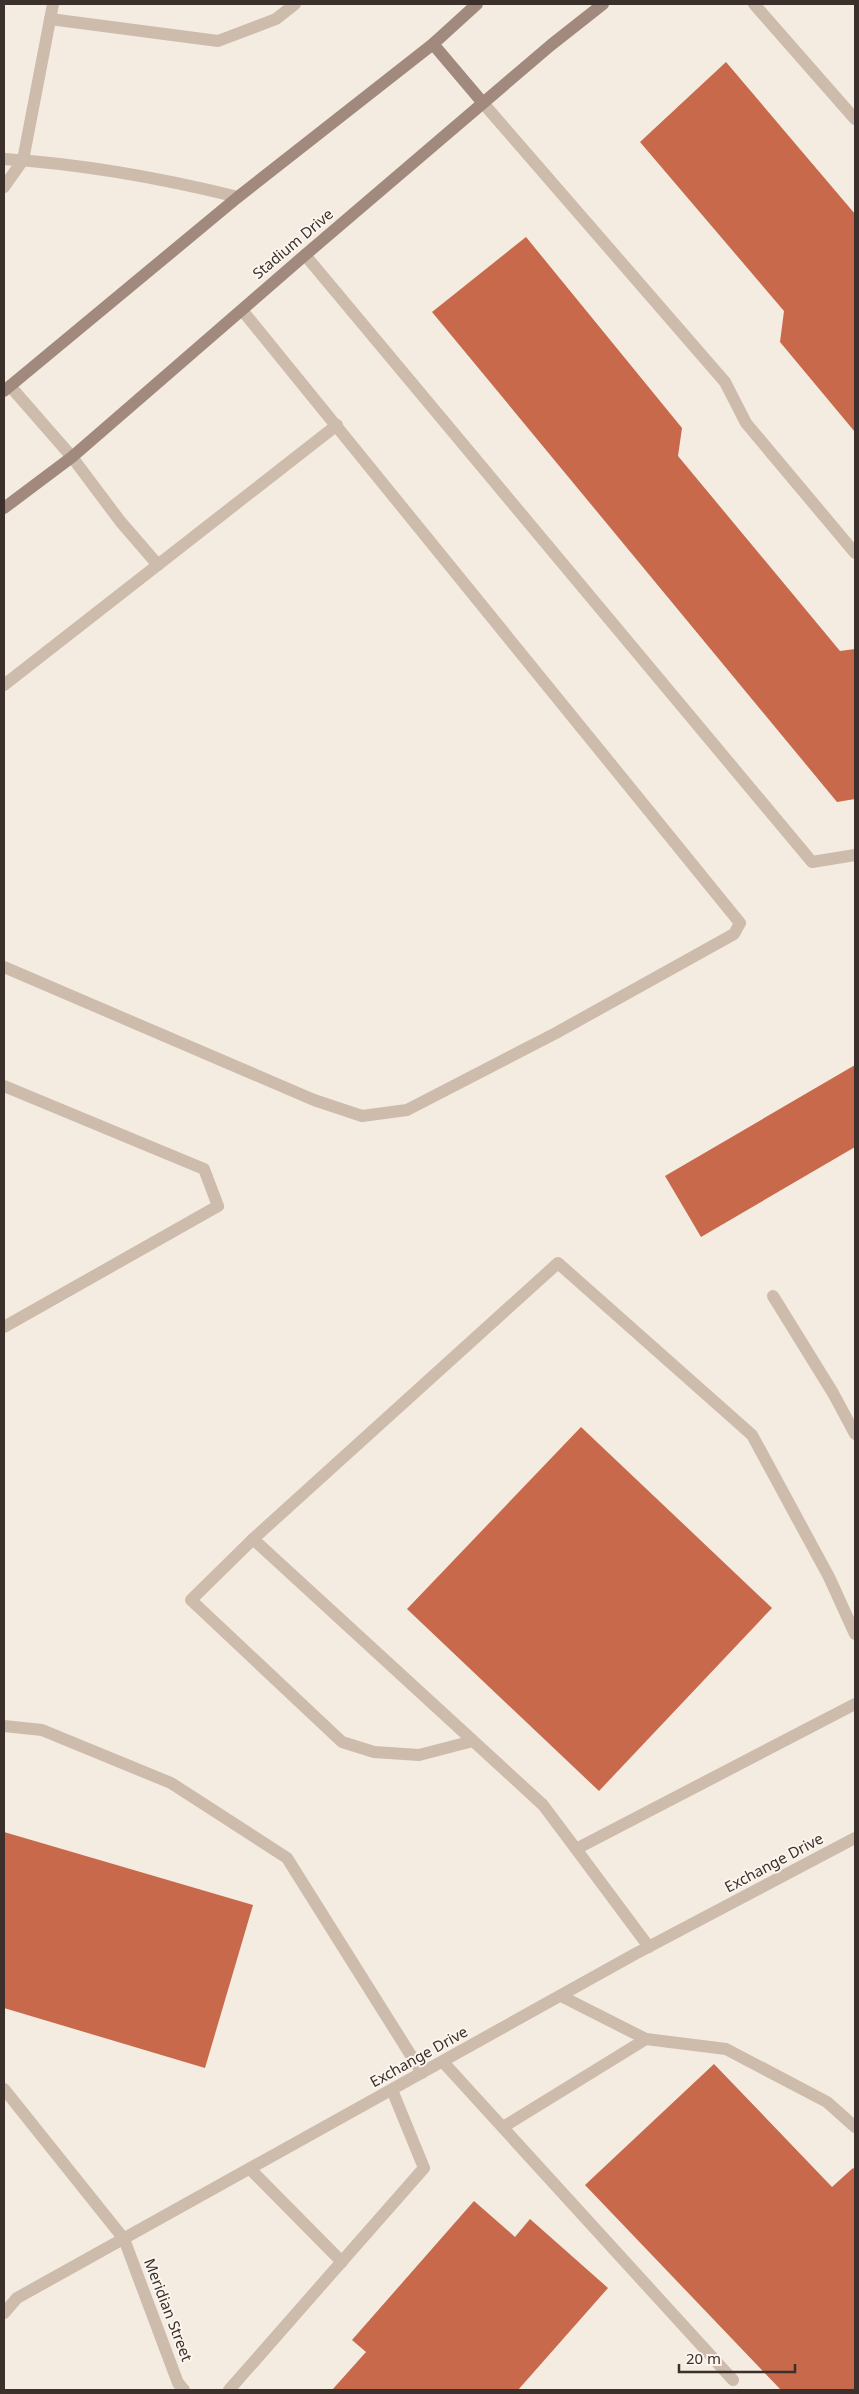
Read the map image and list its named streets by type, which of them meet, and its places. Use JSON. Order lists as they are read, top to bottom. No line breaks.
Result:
{"streets":{"main road":["Stadium Drive"],"street":["Exchange Drive","Meridian Street"]},"crossings":[["Exchange Drive","Meridian Street"]],"scale_bar":"20 m"}
